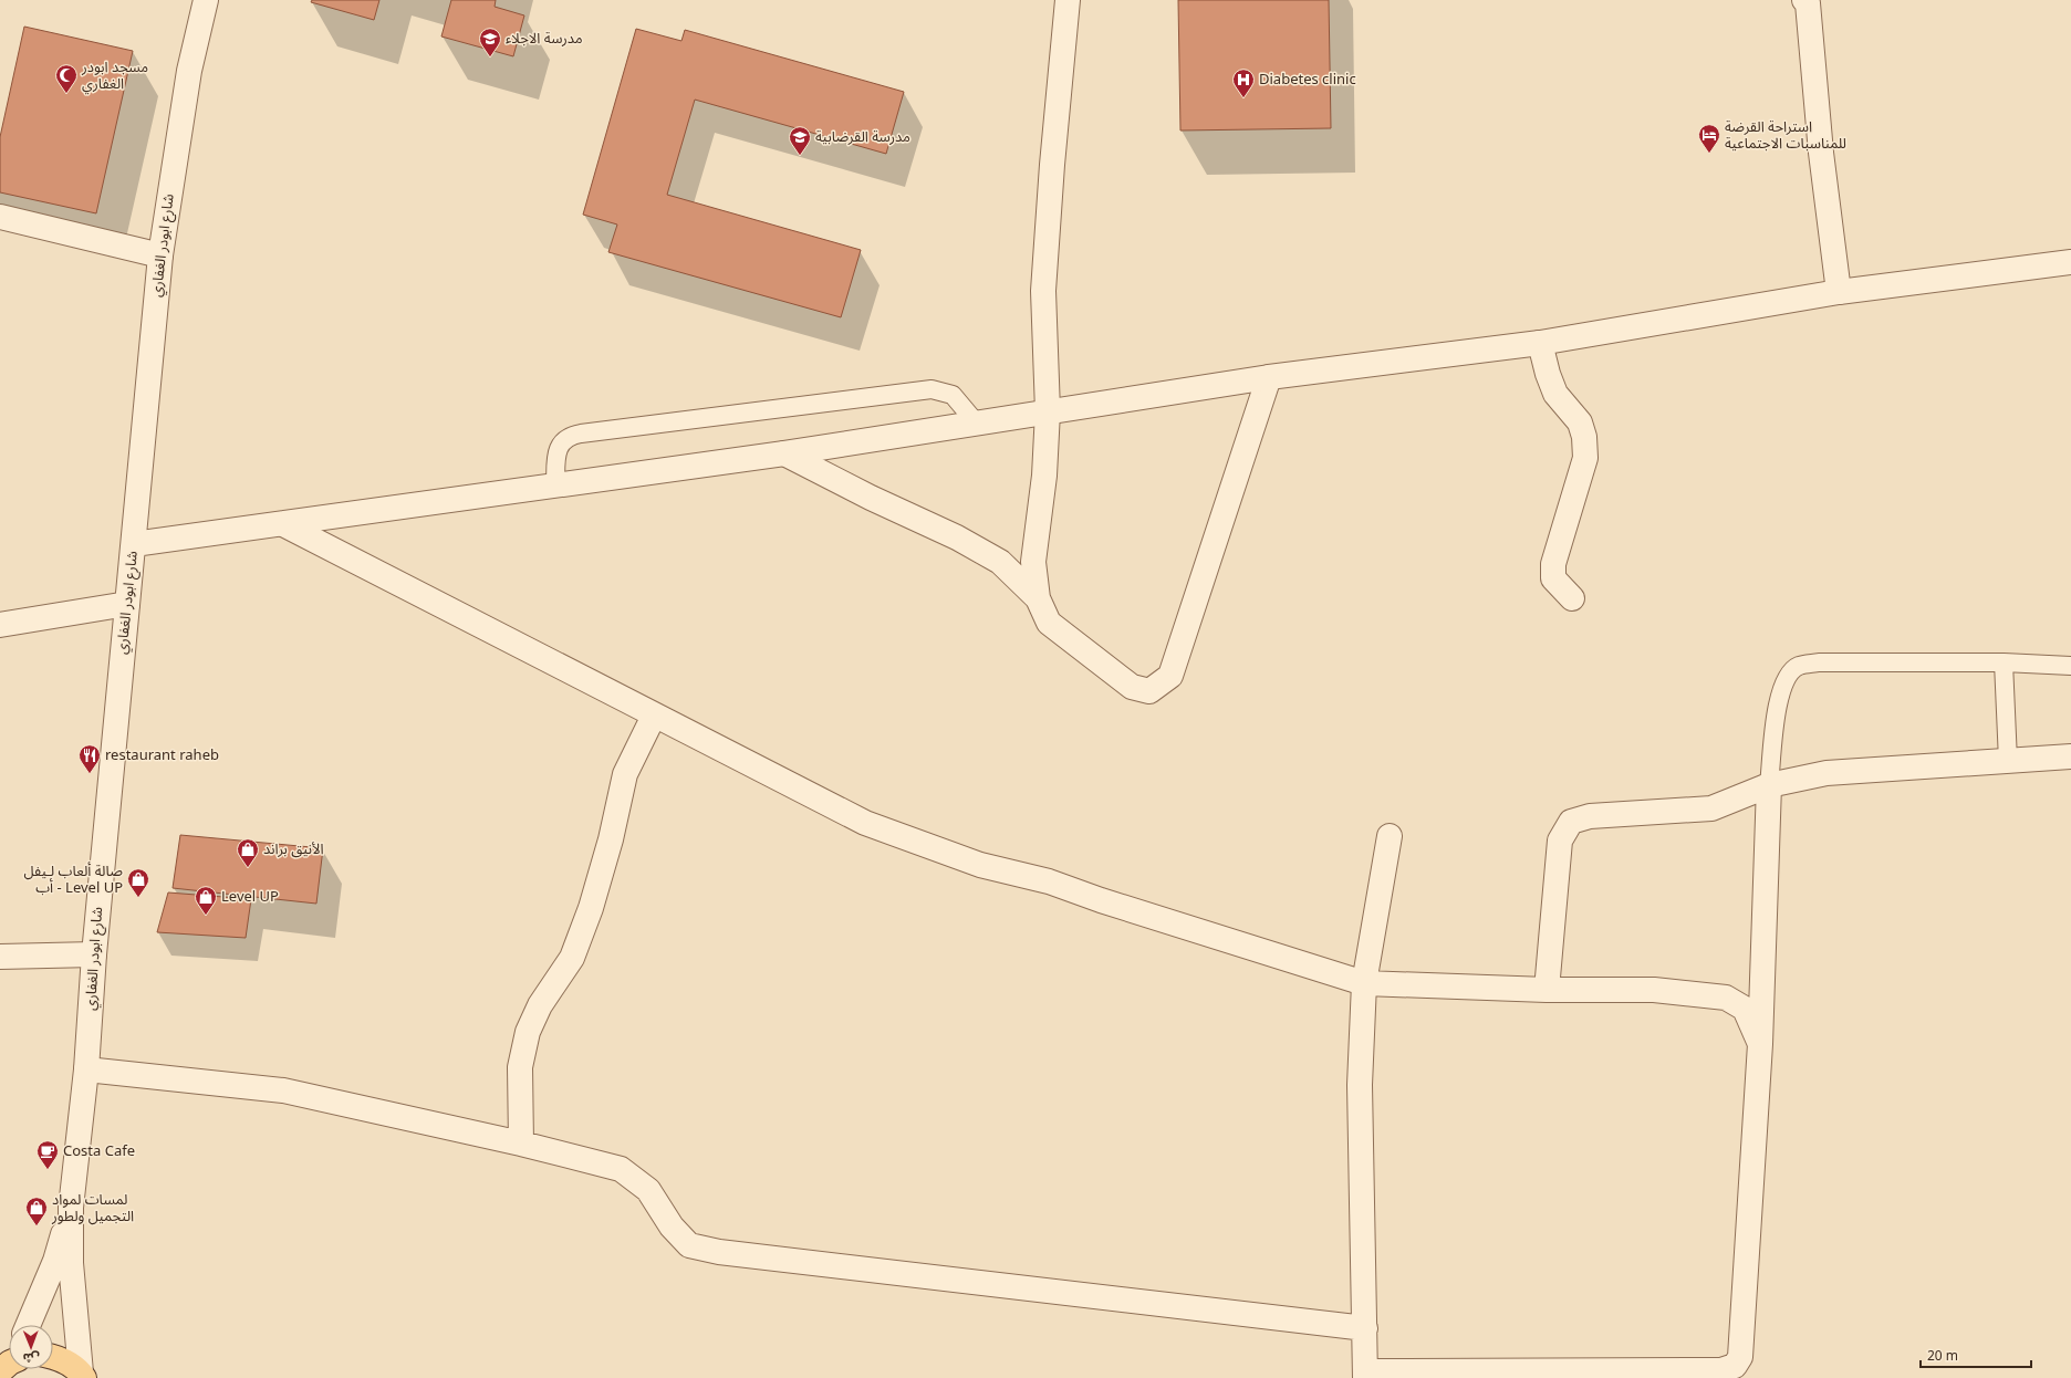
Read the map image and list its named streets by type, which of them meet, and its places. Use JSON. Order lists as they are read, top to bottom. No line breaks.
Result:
{"streets":{"street":["شارع ابودر الغفاري"]},"places":{"school or university":["مدرسة الاجلاء","مدرسة القرضابية"],"mosque":["مسجد ابودر الغفاري"],"hospital":["Diabetes clinic"],"hotel":["استراحة القرضة للمناسبات الاجتماعية"],"restaurant":["restaurant raheb"],"shop":["الأنيق براند","صالة ألعاب لـيفل أب - Level UP","Level UP","لمسات لمواد التجميل ولطور"],"cafe":["Costa Cafe"]},"scale_bar":"20 m","north":"bottom"}
